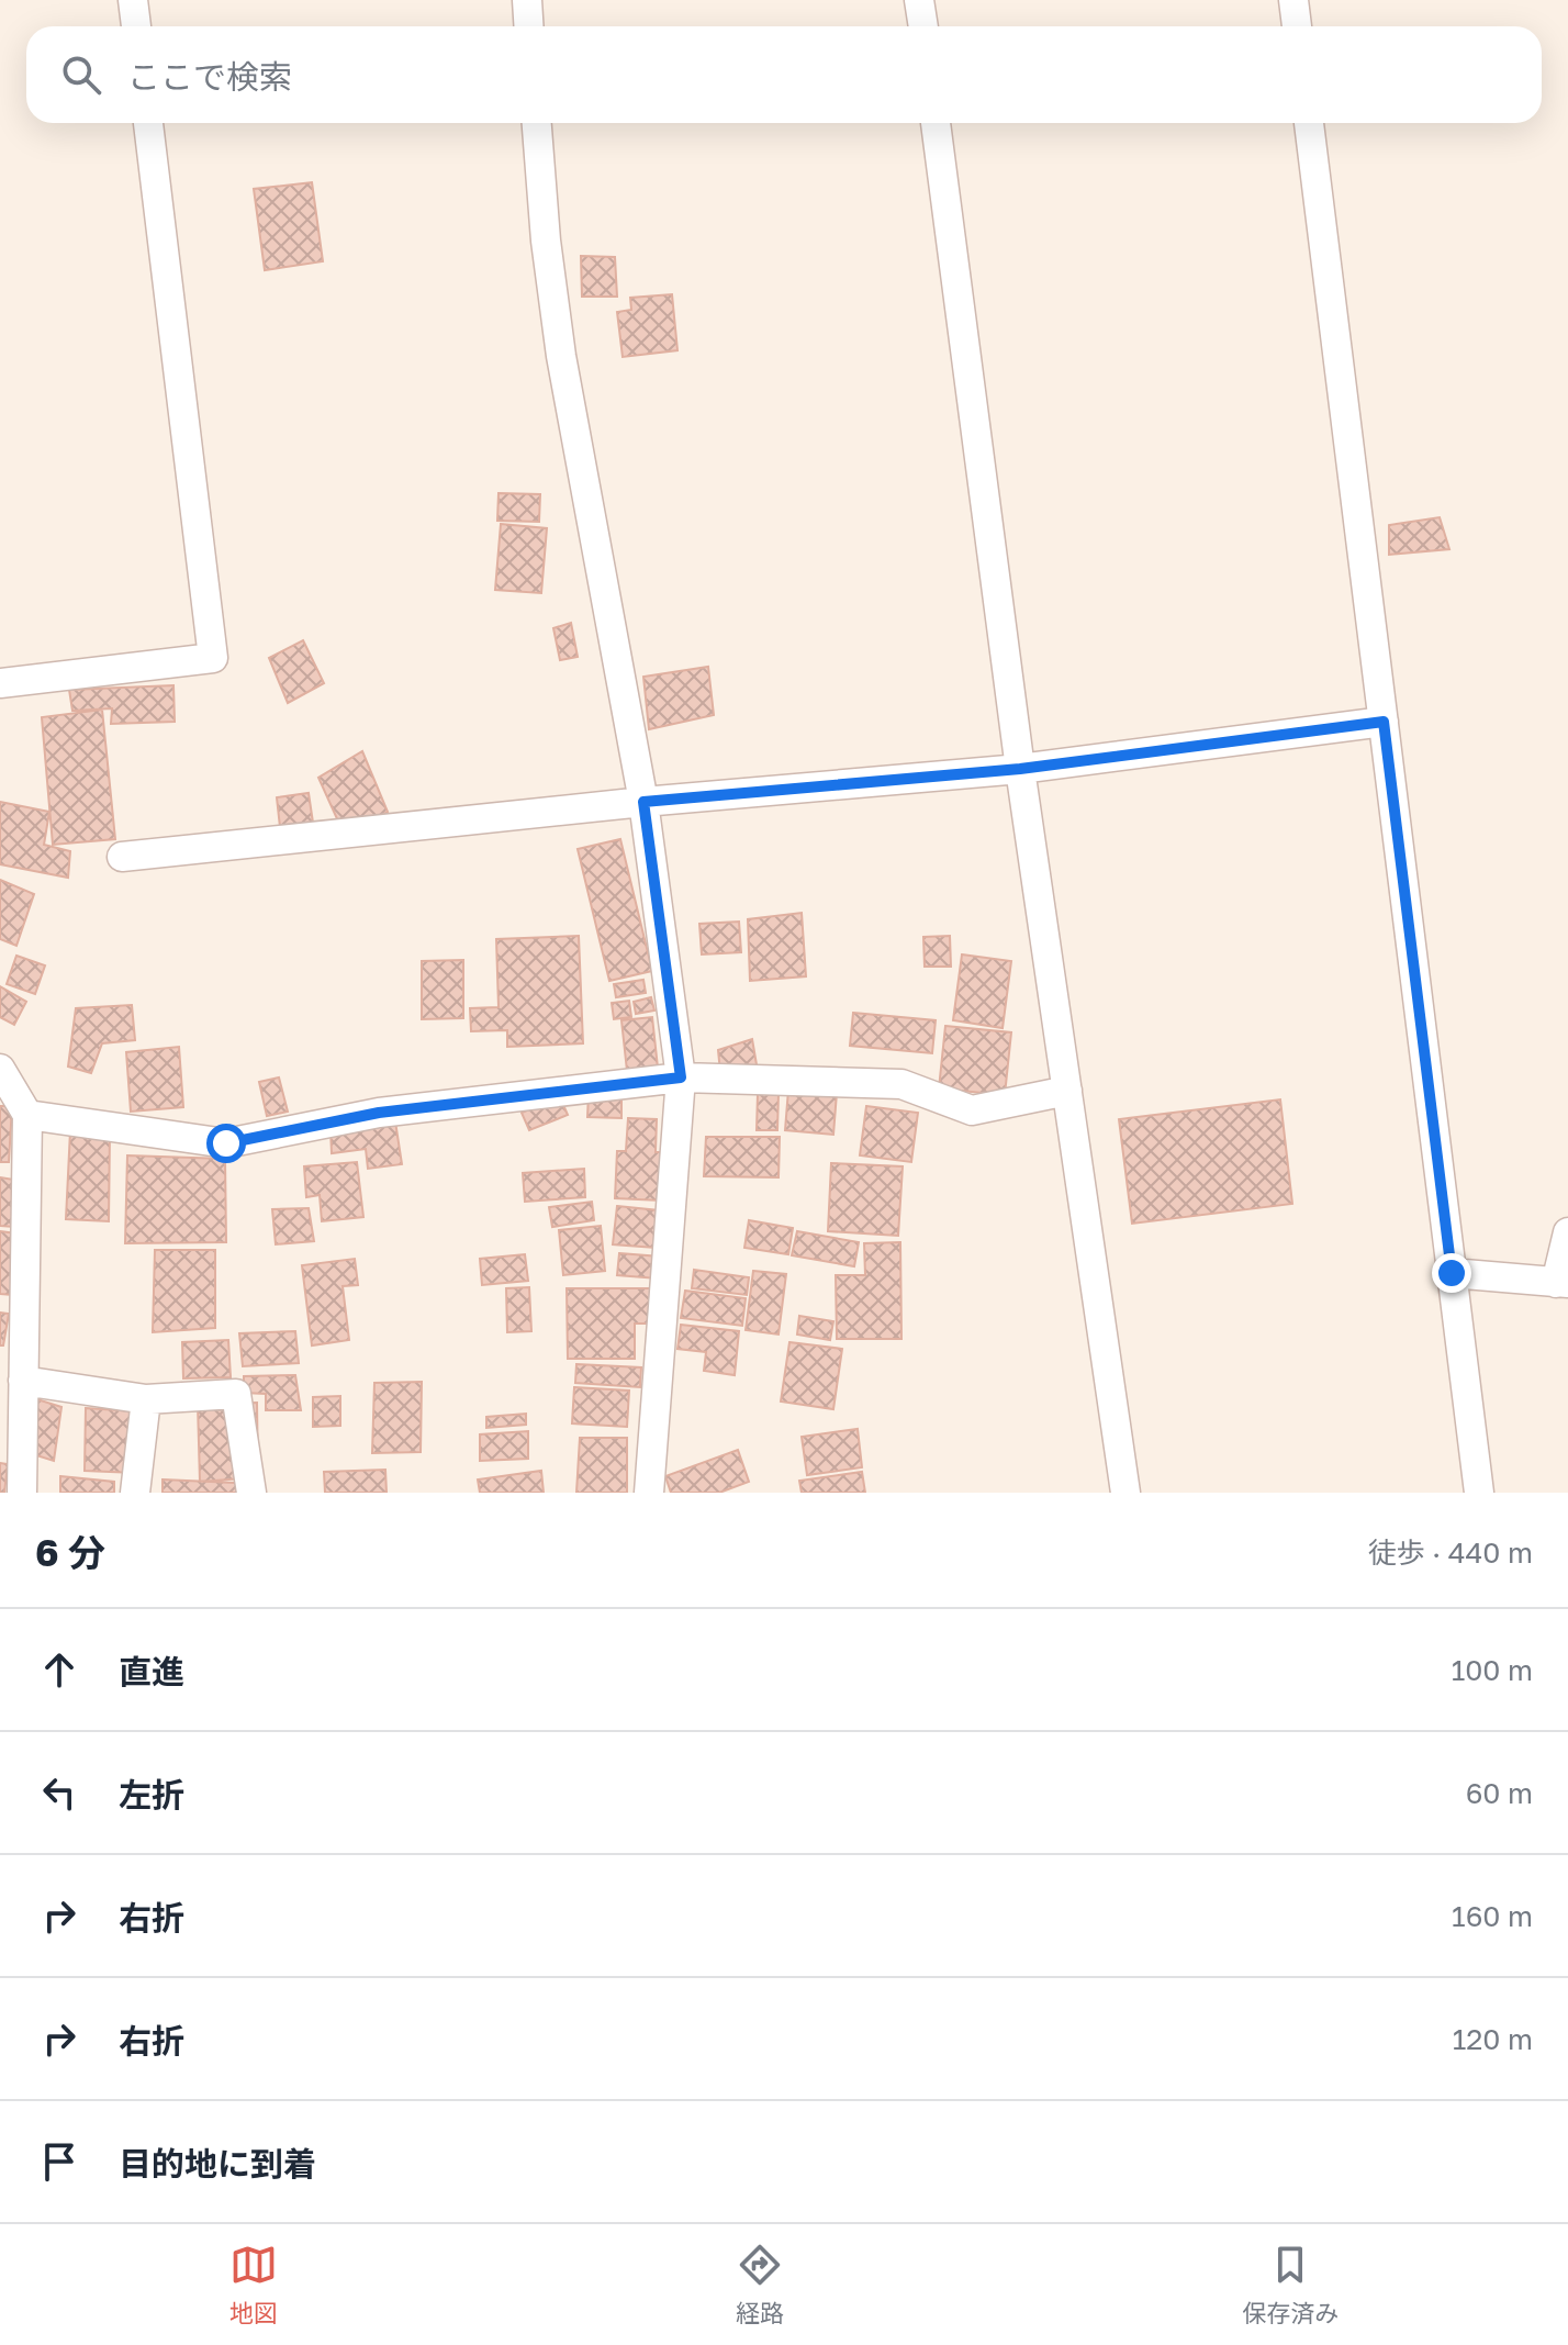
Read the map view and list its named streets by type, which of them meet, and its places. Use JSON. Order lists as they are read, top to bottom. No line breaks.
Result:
{"page":{"search":"ここで検索","heading":["6 分","徒歩 · 440 m"],"list":[["直進","100 m"],["左折","60 m"],["右折","160 m"],["右折","120 m"],"目的地に到着"],"nav":["地図","経路","保存済み"]}}
